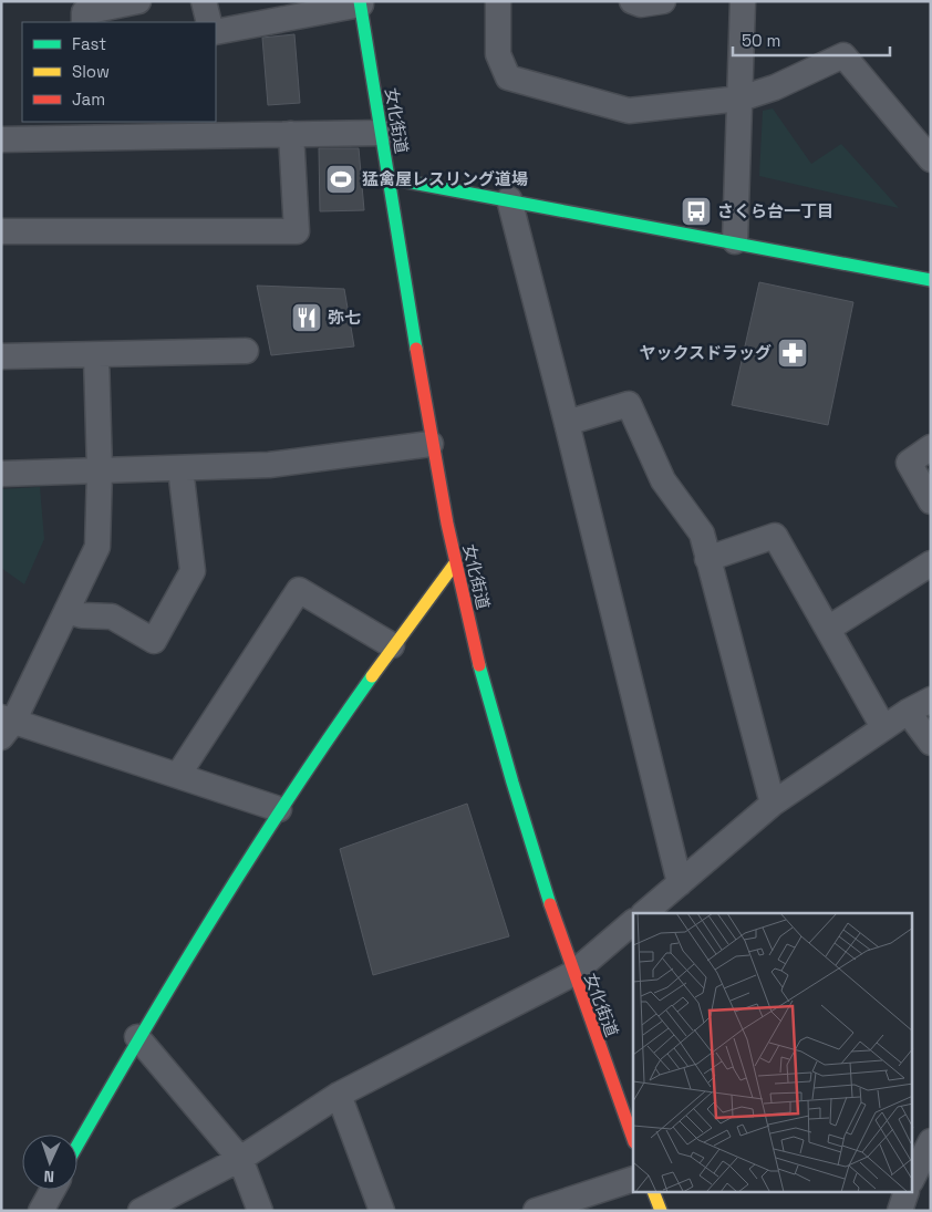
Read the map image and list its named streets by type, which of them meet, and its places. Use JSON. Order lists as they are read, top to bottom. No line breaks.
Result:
{"streets":{"street":["女化街道"]},"places":{"sports":["猛禽屋レスリング道場"],"bus stop":["さくら台一丁目"],"restaurant":["弥七"],"pharmacy":["ヤックスドラッグ"]},"legend":["Fast","Slow","Jam"],"scale_bar":"50 m","north":"bottom"}
